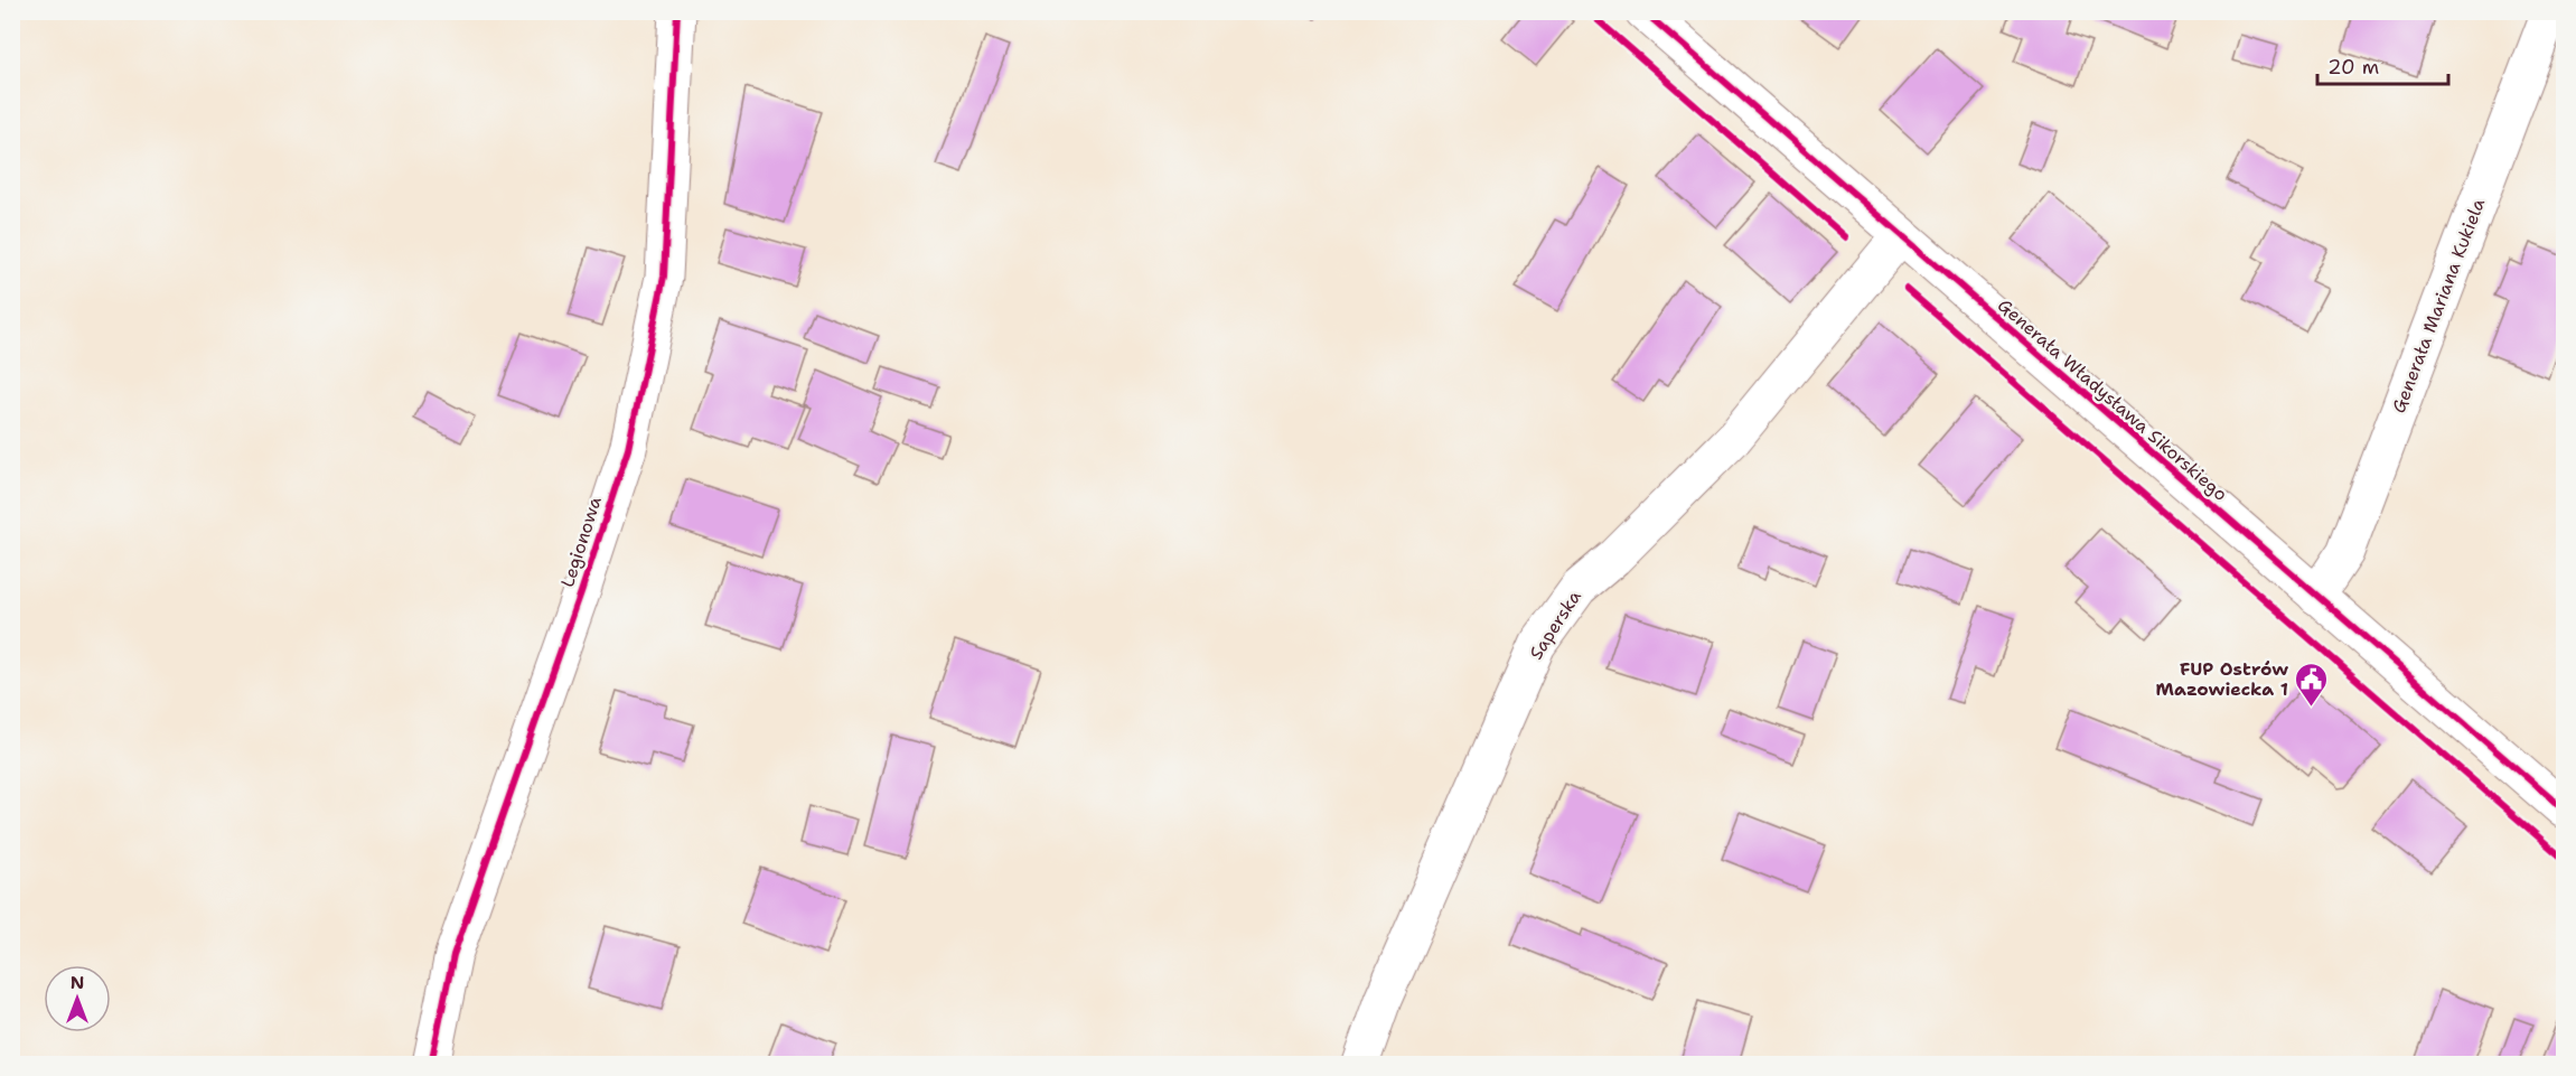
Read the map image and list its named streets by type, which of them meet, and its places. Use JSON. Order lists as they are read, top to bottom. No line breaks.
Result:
{"streets":{"street":["Generała Mariana Kukiela","Generała Władysława Sikorskiego","Legionowa","Saperska"]},"crossings":[["Generała Mariana Kukiela","Generała Władysława Sikorskiego"],["Generała Władysława Sikorskiego","Saperska"]],"places":{"public building":["FUP Ostrów Mazowiecka 1"]},"scale_bar":"20 m","north":"top"}
